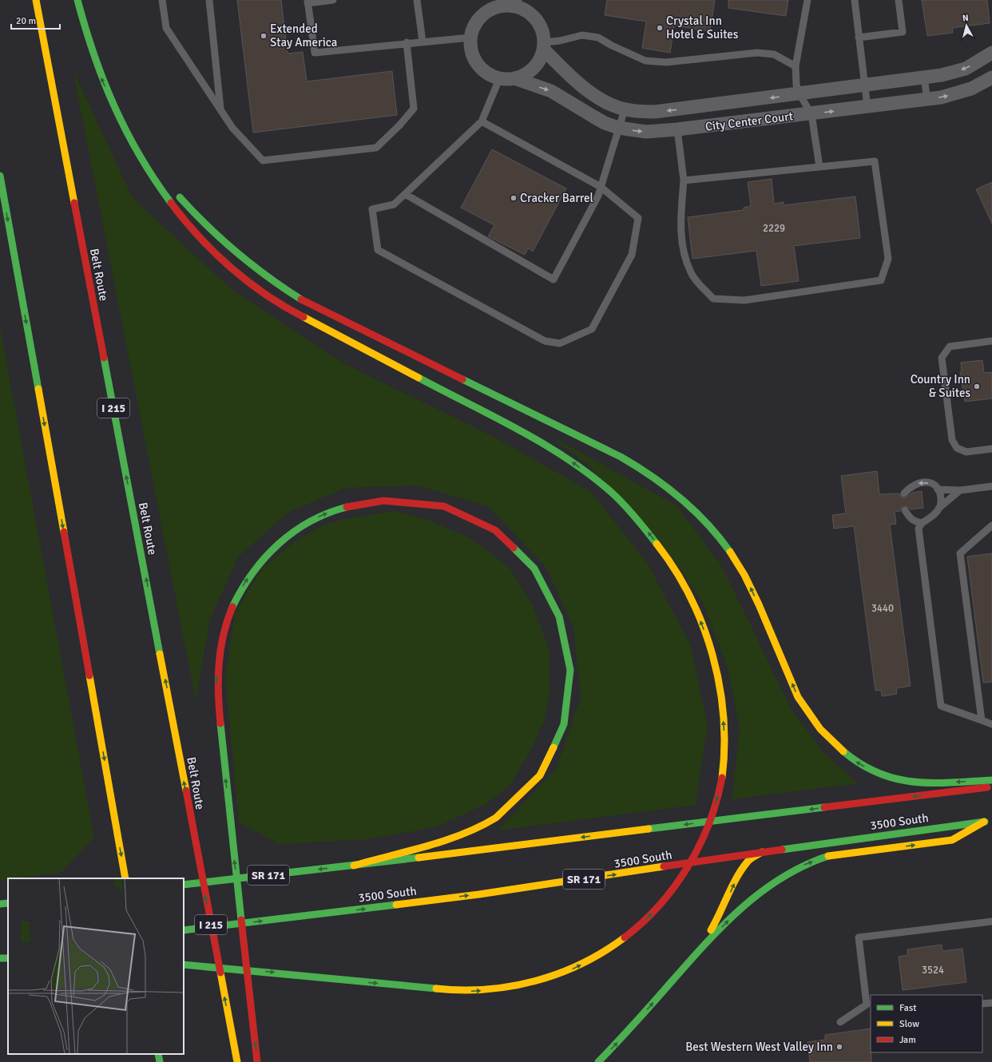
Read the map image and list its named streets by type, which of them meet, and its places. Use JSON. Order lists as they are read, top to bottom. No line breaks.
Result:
{"streets":{"main road":["Belt Route","I 215","3500 South","SR 171"],"street":["City Center Court"]},"one_way":["Belt Route"],"places":["Crystal Inn Hotel & Suites","Extended Stay America","Cracker Barrel","Country Inn & Suites","Best Western West Valley Inn"],"house_numbers":["2229","3440","3524"],"legend":["Fast","Slow","Jam"],"scale_bar":"20 m","north":"top"}
